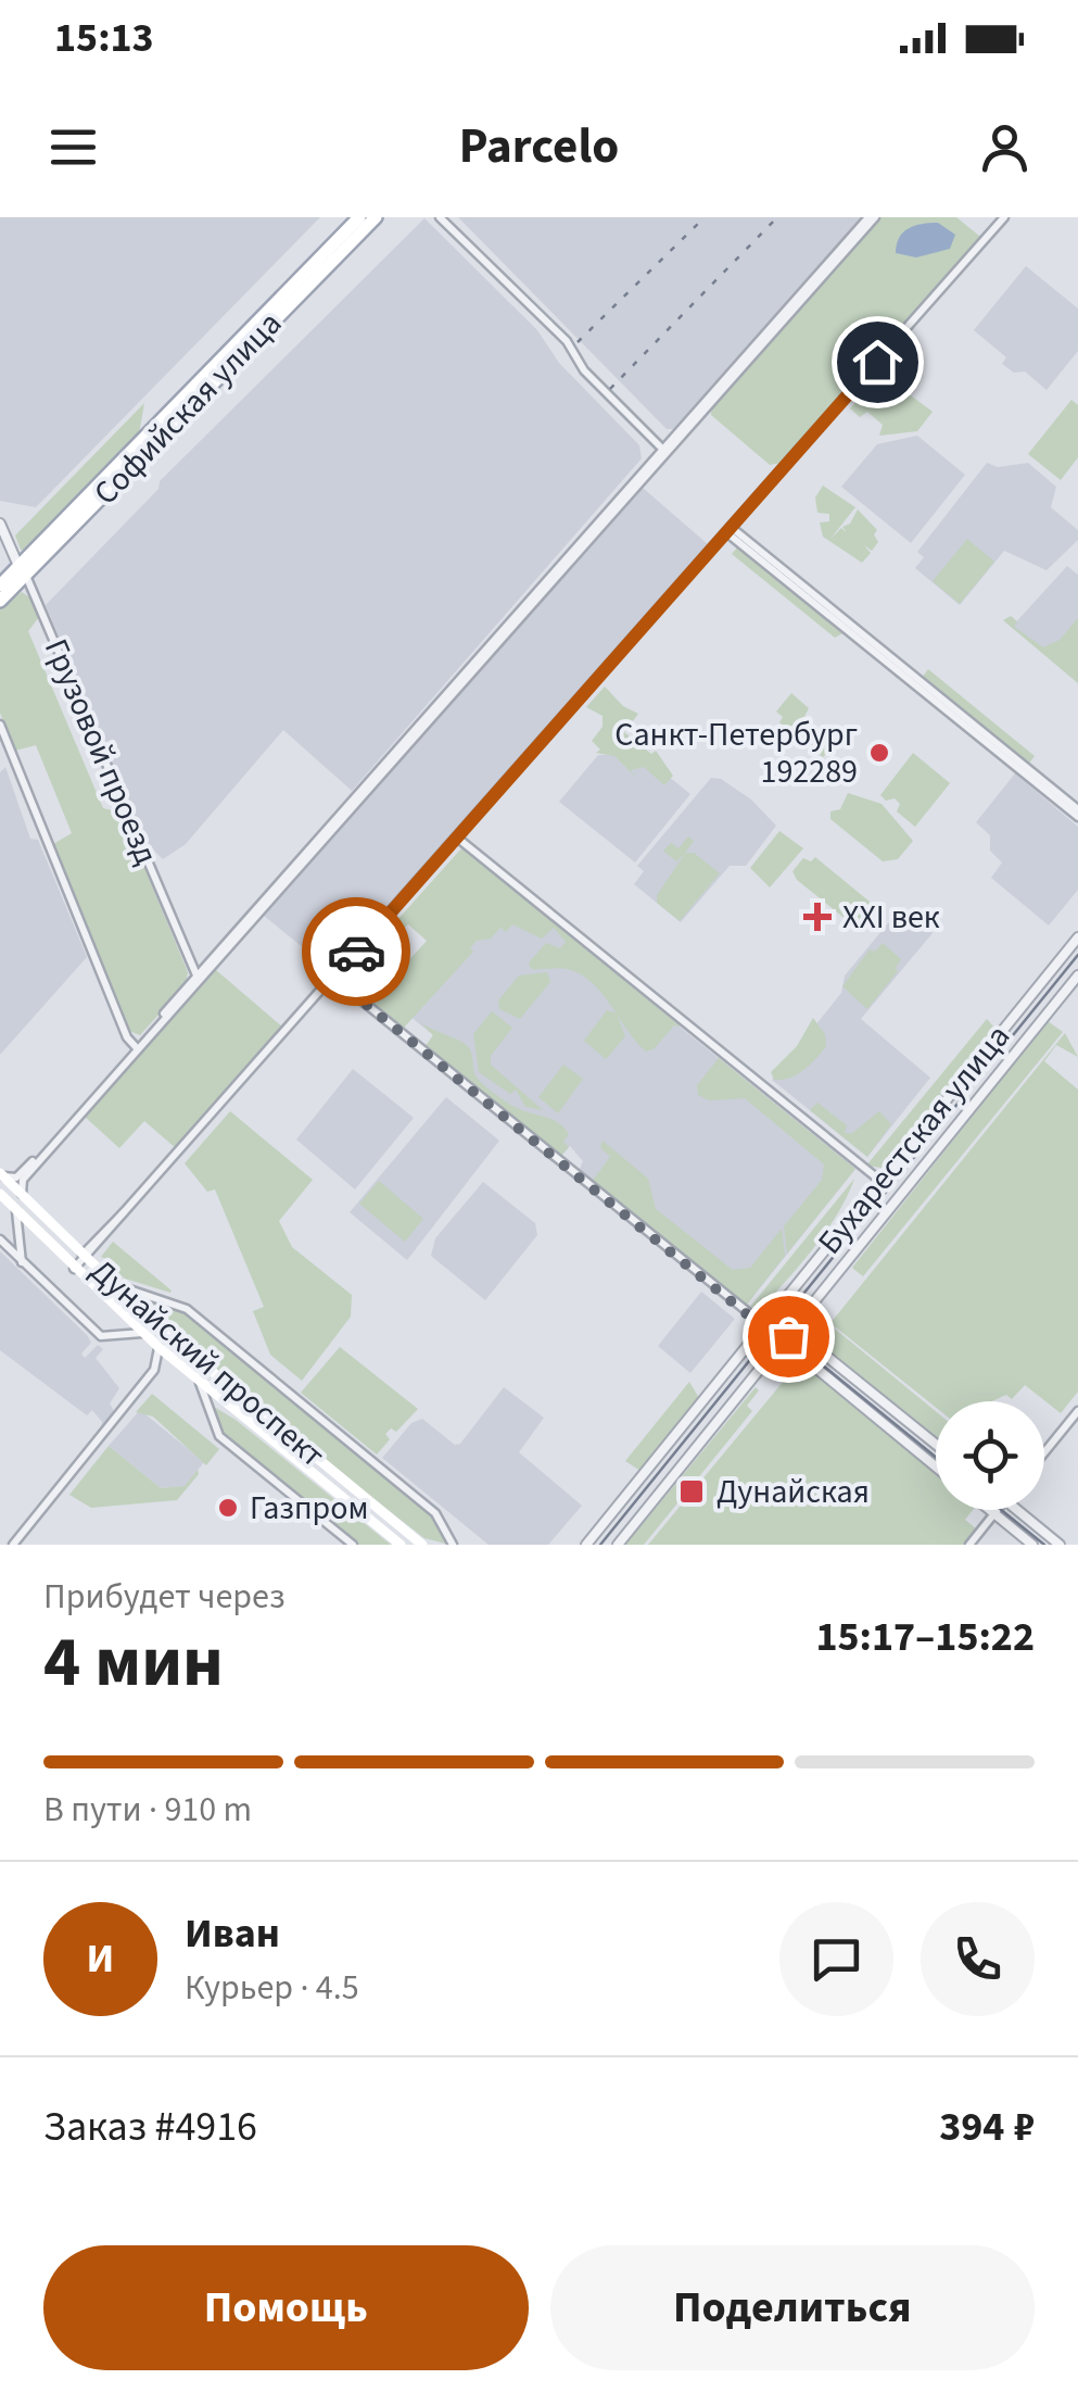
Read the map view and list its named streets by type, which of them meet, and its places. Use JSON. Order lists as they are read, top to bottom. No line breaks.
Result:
{"streets":{"main road":["Софийская улица","Дунайский проспект"],"street":["Грузовой проезд","Бухарестская улица"]},"crossings":[["Софийская улица","Грузовой проезд"]],"places":{"other":["Санкт-Петербург 192289","Газпром"],"health":["XXI век"],"transit":["Дунайская"]},"page":{"status":"15:13","header":"Parcelo","heading":["4 мин","Прибудет через","15:17–15:22"],"panel":["Иван","Курьер · 4.5","Заказ #4916","394 ₽"],"bar":"В пути · 910 m","round":"И","buttons":["Помощь","Поделиться"]}}
